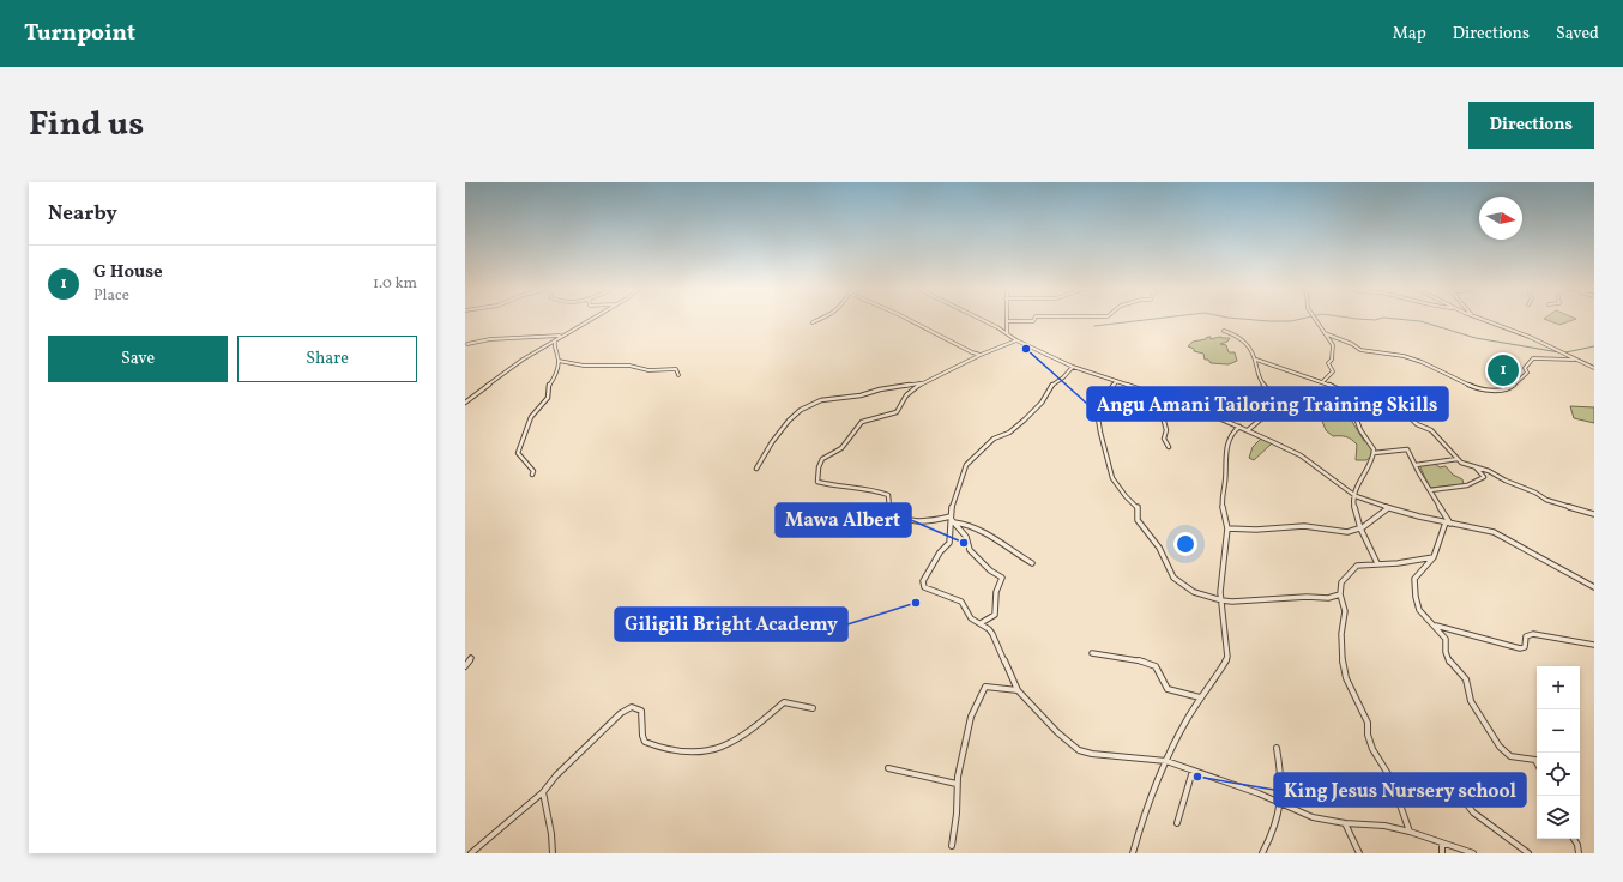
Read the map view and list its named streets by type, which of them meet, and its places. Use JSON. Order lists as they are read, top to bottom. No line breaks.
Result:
{"places":["Angu Amani Tailoring Training Skills","Mawa Albert","Giligili Bright Academy","King Jesus Nursery school"],"north":"right","page":{"header":"Turnpoint","nav":["Map","Directions","Saved"],"title":"Find us","buttons":["Directions",["Save","Share"]],"heading":"Nearby","list":[{"mark":"1","name":"G House","note":"Place","value":"1.0 km"}],"pins":"1","map_buttons":["+","−"]}}
